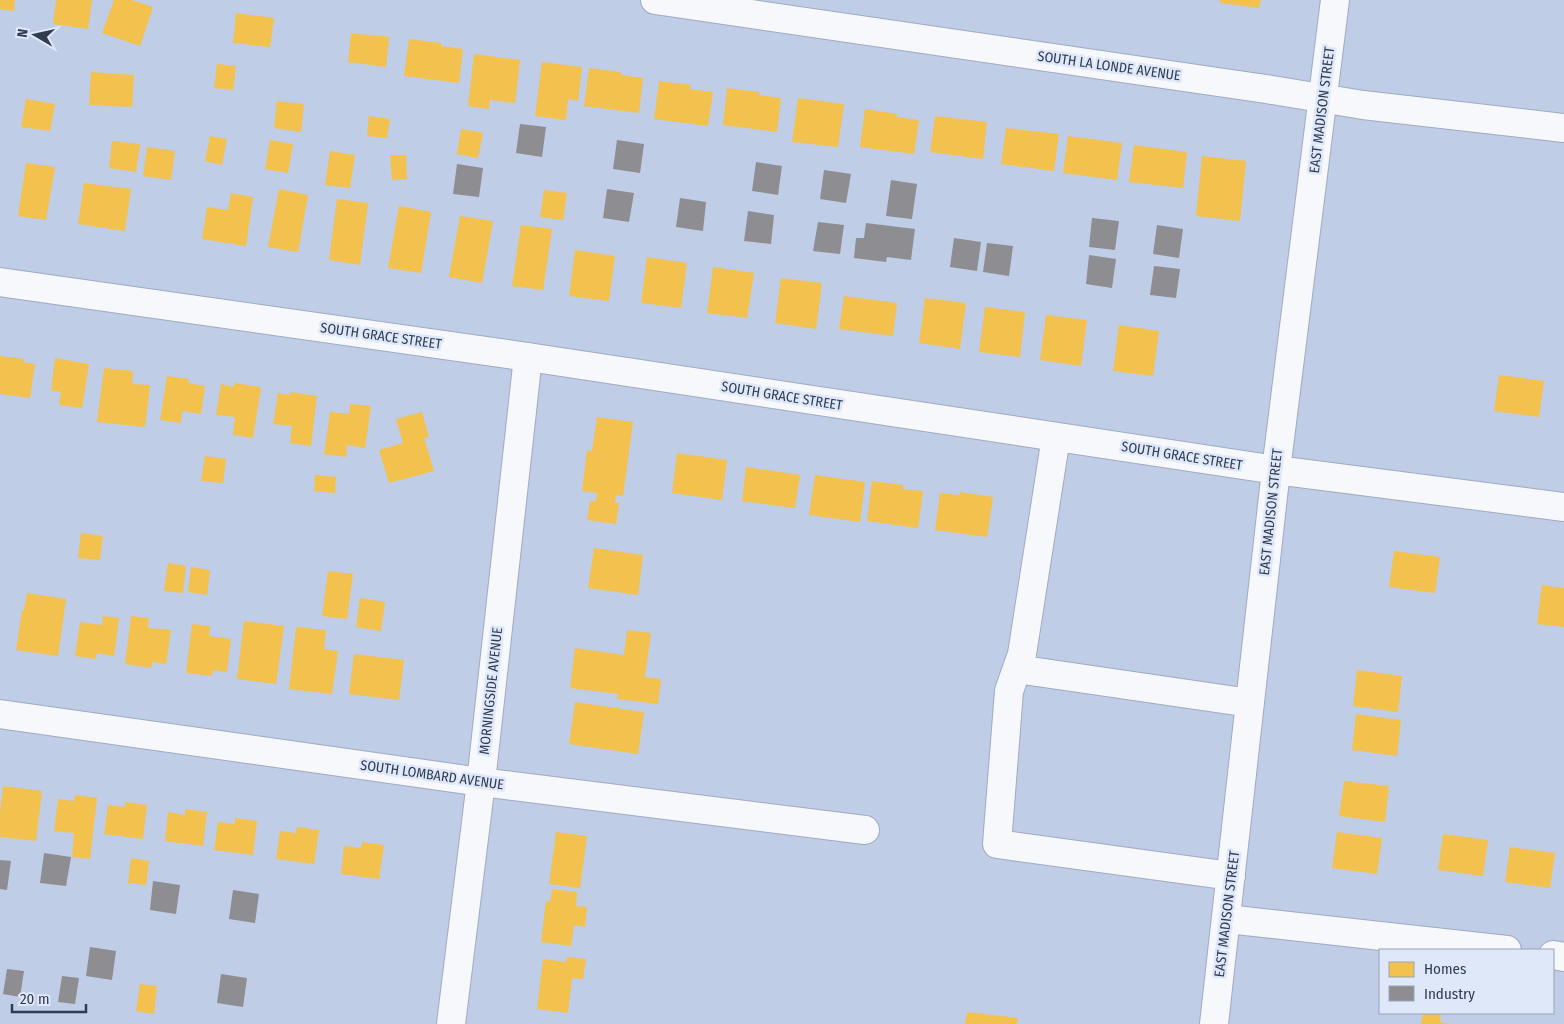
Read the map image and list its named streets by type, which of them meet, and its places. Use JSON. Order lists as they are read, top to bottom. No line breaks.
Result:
{"streets":{"street":["SOUTH LA LONDE AVENUE","EAST MADISON STREET","SOUTH GRACE STREET","MORNINGSIDE AVENUE","SOUTH LOMBARD AVENUE"]},"crossings":[["SOUTH LA LONDE AVENUE","EAST MADISON STREET"],["EAST MADISON STREET","SOUTH GRACE STREET"],["SOUTH GRACE STREET","MORNINGSIDE AVENUE"],["MORNINGSIDE AVENUE","SOUTH LOMBARD AVENUE"]],"legend":["Homes","Industry"],"scale_bar":"20 m","north":"left"}
